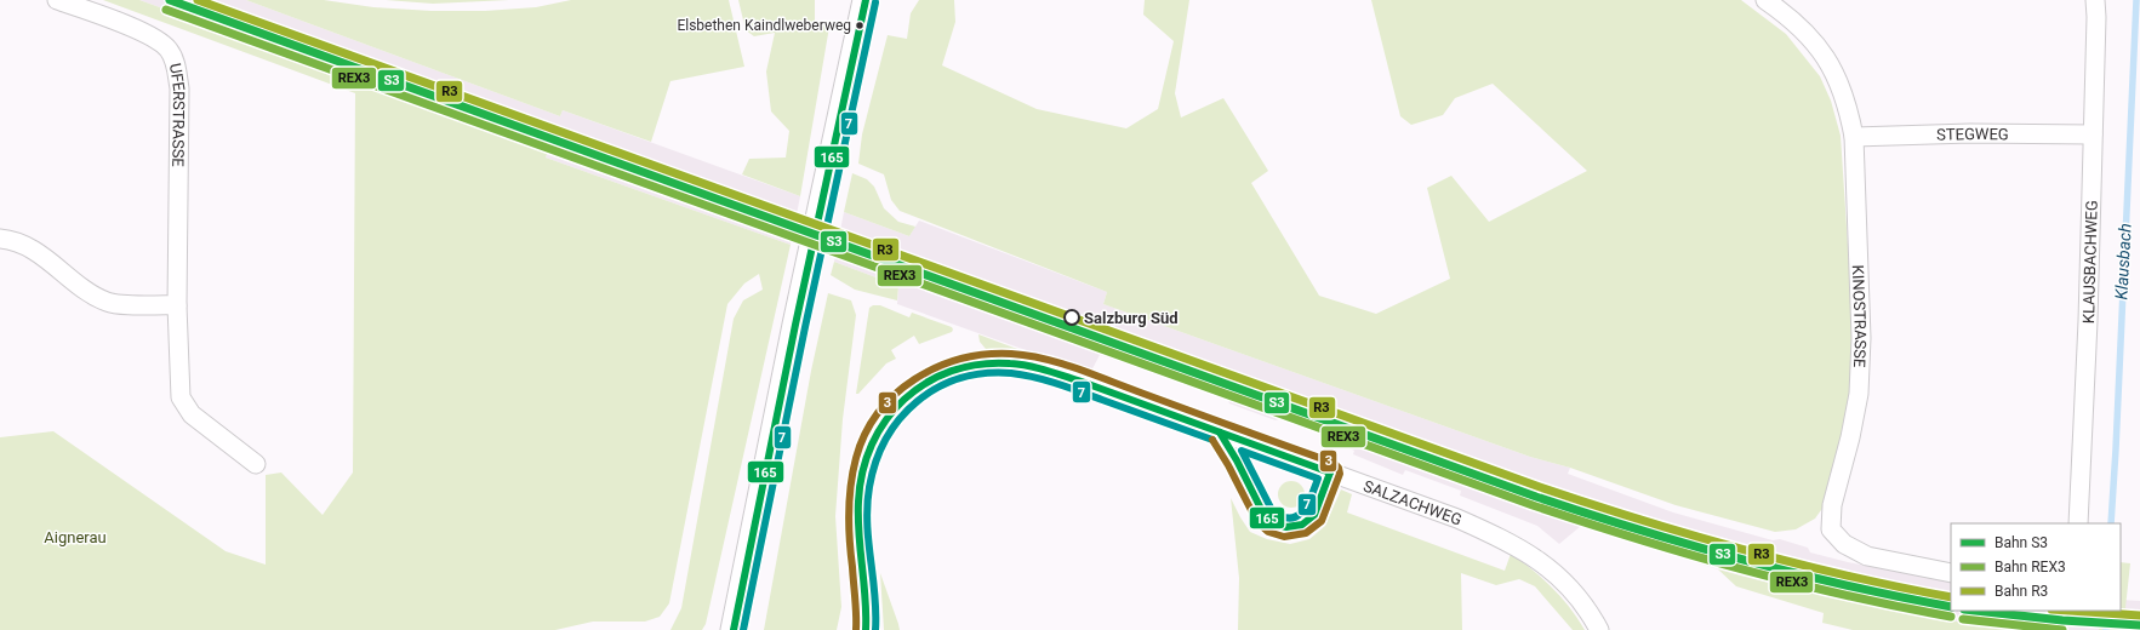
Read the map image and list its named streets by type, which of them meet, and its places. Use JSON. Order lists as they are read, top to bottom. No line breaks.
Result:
{"streets":{"street":["UFERSTRASSE","STEGWEG","KLAUSBACHWEG","KINOSTRASSE","SALZACHWEG"]},"crossings":[["STEGWEG","KLAUSBACHWEG"],["STEGWEG","KINOSTRASSE"]],"water":["Klausbach"],"parks":["Aignerau"],"places":["Elsbethen Kaindlweberweg","Salzburg Süd"],"lines":["rail line S3","rail line R3","transit line 165","transit line 7","rail line REX3","transit line 3"],"legend":["Bahn S3","Bahn REX3","Bahn R3"]}
